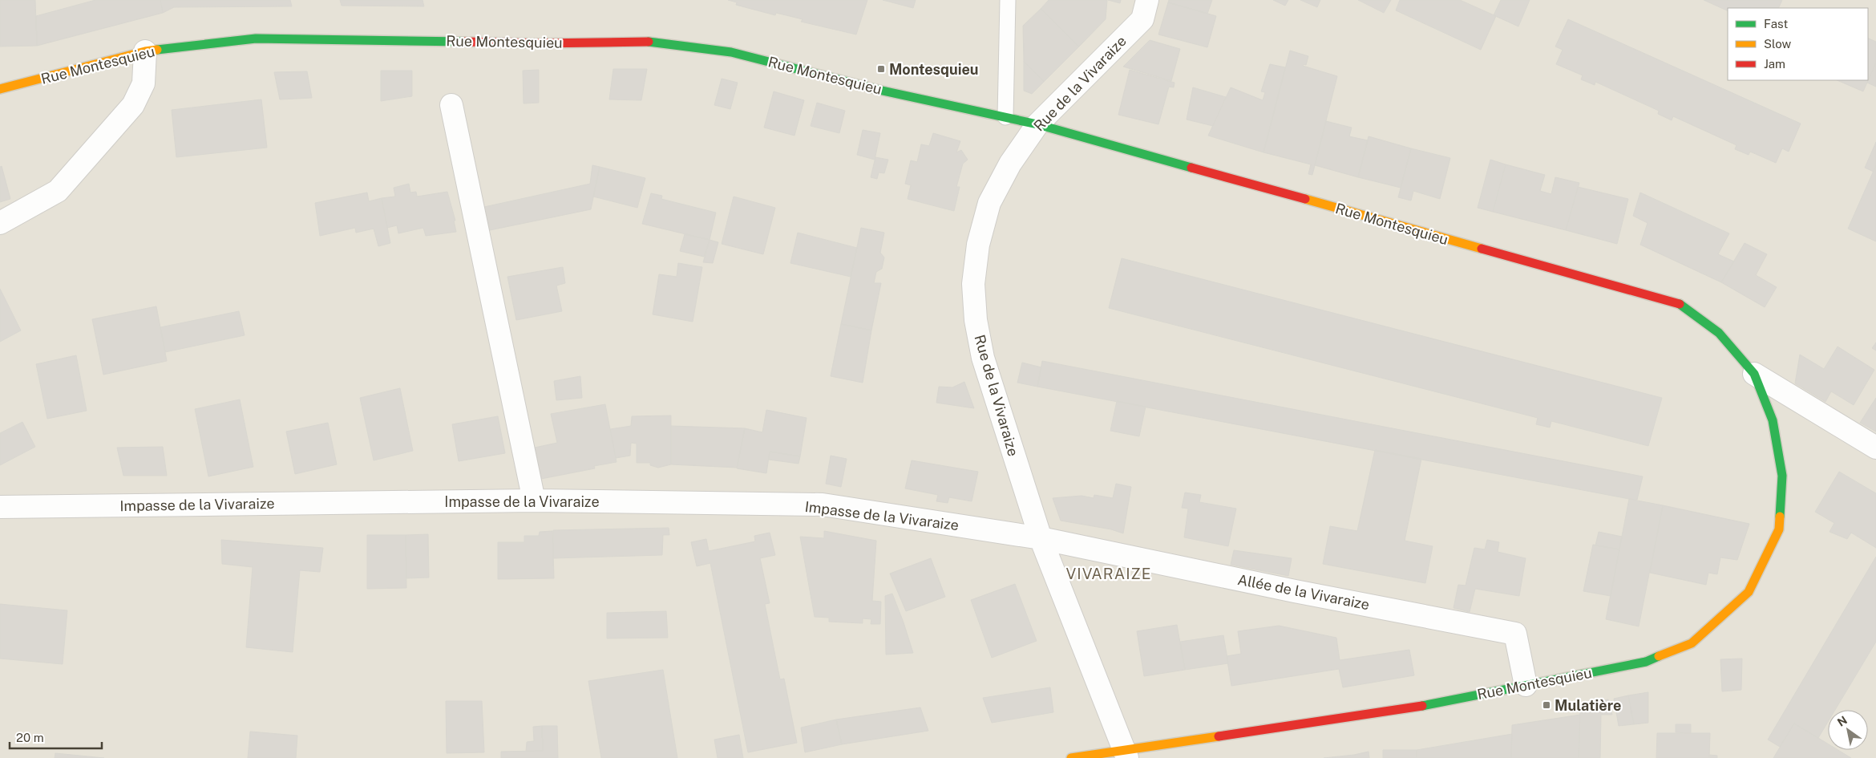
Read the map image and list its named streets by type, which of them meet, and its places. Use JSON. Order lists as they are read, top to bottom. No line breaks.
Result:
{"streets":{"street":["Rue Montesquieu","Rue de la Vivaraize","Impasse de la Vivaraize","Allée de la Vivaraize"]},"crossings":[["Rue Montesquieu","Rue de la Vivaraize"],["Rue Montesquieu","Allée de la Vivaraize"],["Rue de la Vivaraize","Impasse de la Vivaraize"],["Rue de la Vivaraize","Allée de la Vivaraize"],["Impasse de la Vivaraize","Allée de la Vivaraize"]],"districts":["VIVARAIZE"],"places":{"transit":["Montesquieu","Mulatière"]},"legend":["Fast","Slow","Jam"],"scale_bar":"20 m","north":"top left"}
